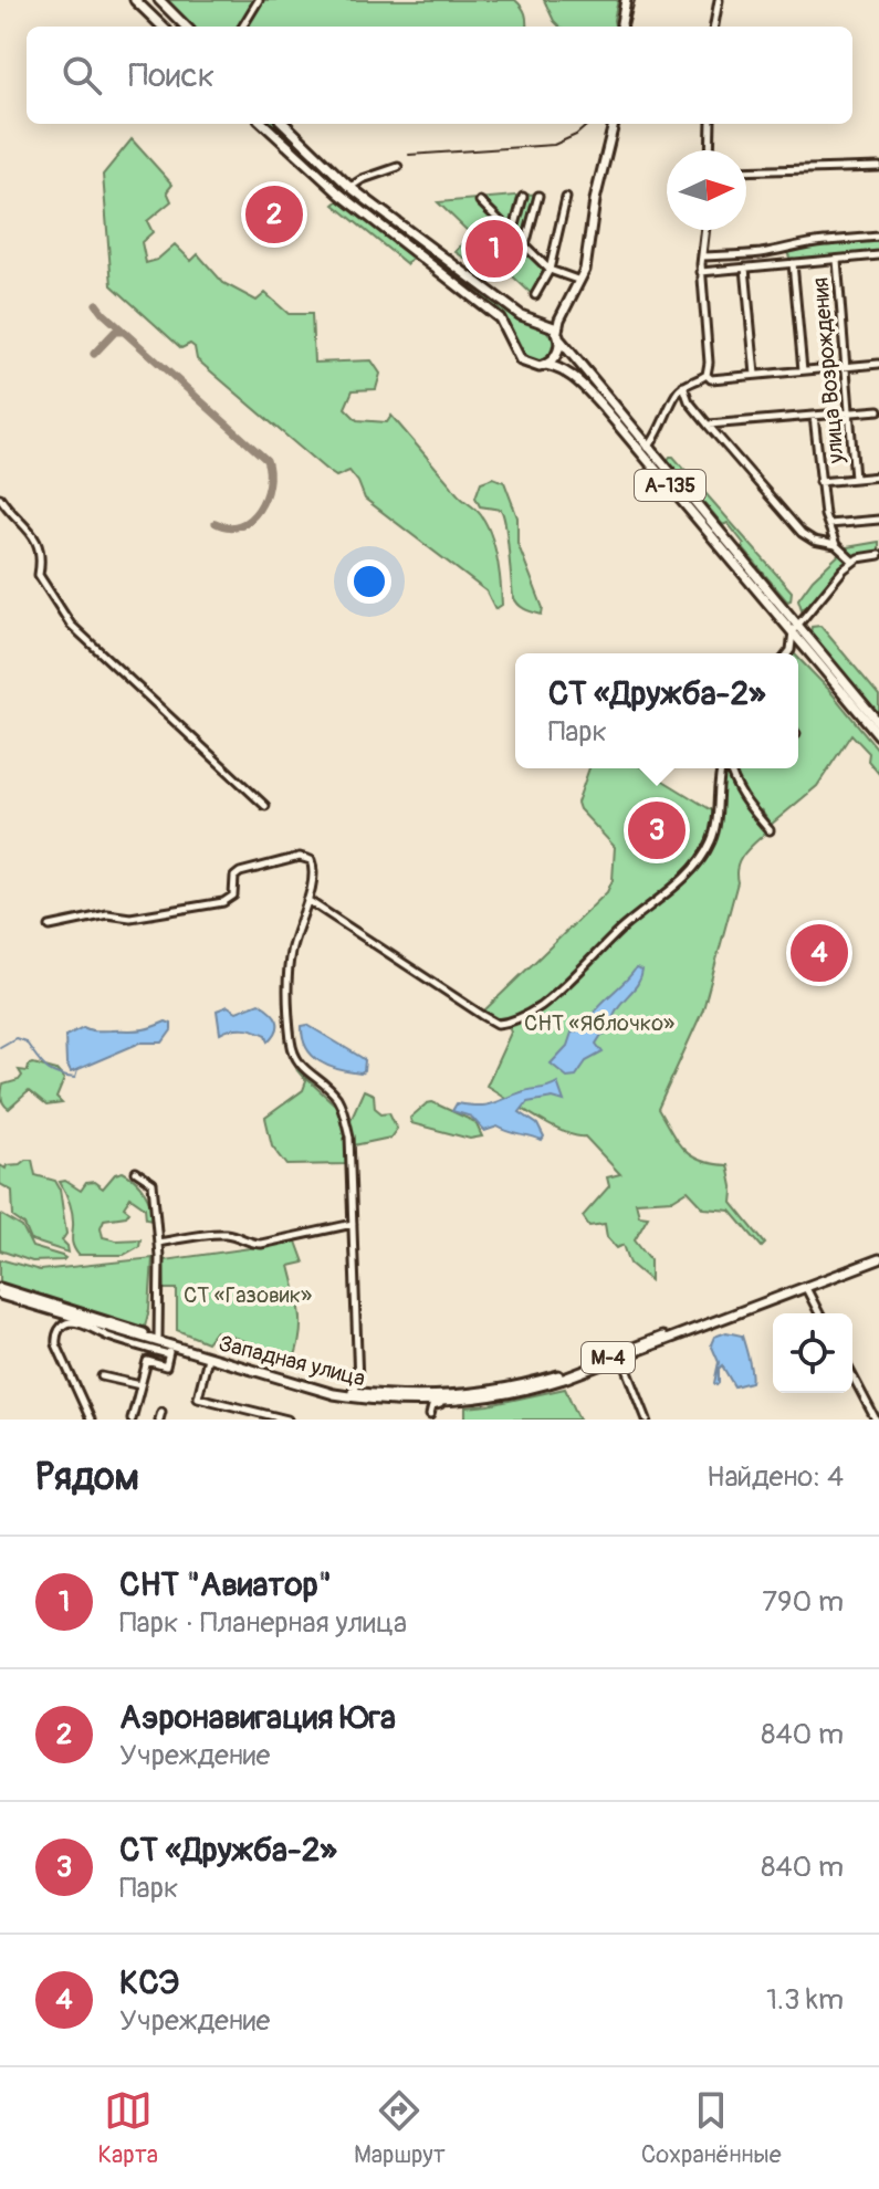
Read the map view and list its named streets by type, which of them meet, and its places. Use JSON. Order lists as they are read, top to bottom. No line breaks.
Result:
{"streets":{"main road":["А-135","М-4","Западная улица"],"street":["улица Возрождения"]},"parks":["СНТ «Яблочко»","СТ «Газовик»"],"north":"right","page":{"search":"Поиск","pins":["2","1","3","4"],"popup":["СТ «Дружба-2»","Парк"],"heading":["Рядом","Найдено: 4"],"list":[{"mark":"1","name":"СНТ \"Авиатор\"","note":"Парк · Планерная улица","value":"790 m"},{"mark":"2","name":"Аэронавигация Юга","note":"Учреждение","value":"840 m"},{"mark":"3","name":"СТ «Дружба-2»","note":"Парк","value":"840 m"},{"mark":"4","name":"КСЭ","note":"Учреждение","value":"1.3 km"}],"nav":["Карта","Маршрут","Сохранённые"]}}
